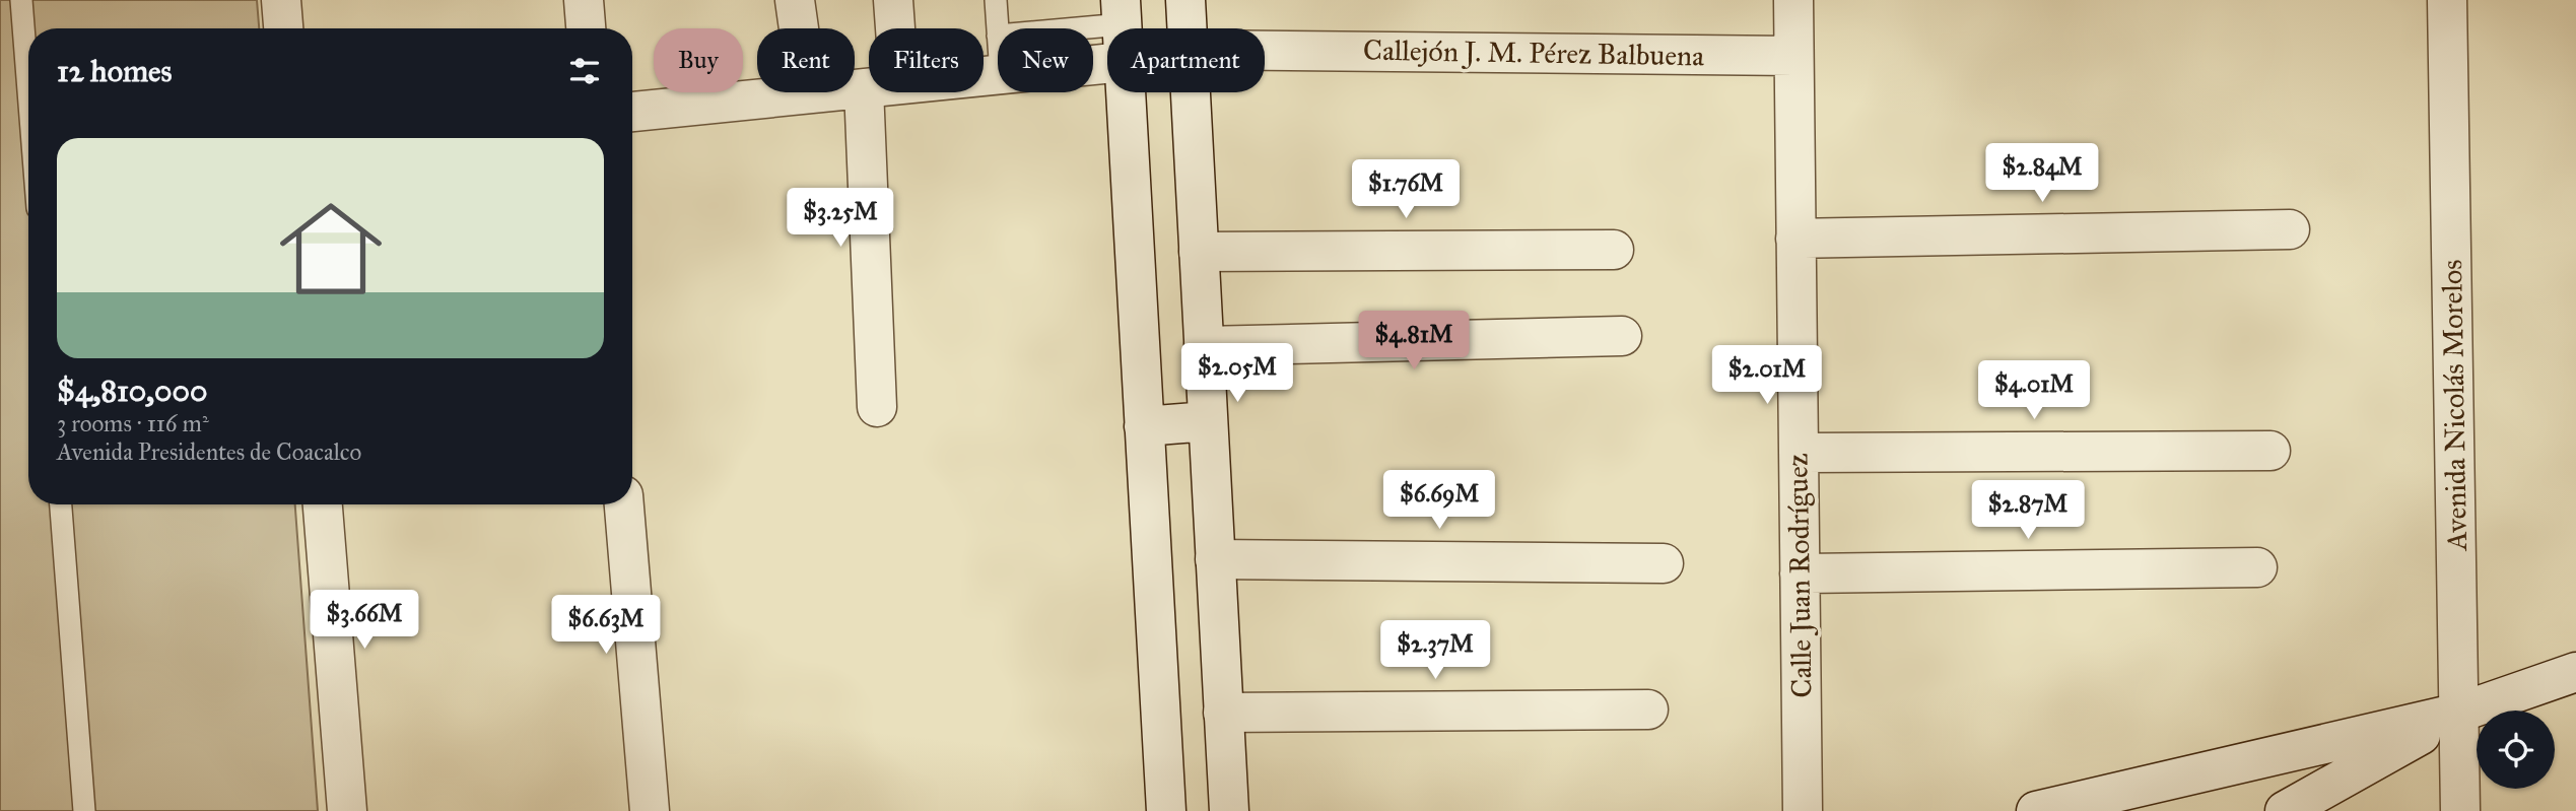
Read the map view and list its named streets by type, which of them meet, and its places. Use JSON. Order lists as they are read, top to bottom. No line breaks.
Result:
{"streets":{"street":["Callejón J. M. Pérez Balbuena","Avenida Nicolás Morelos","Calle Juan Rodríguez"]},"crossings":[["Callejón J. M. Pérez Balbuena","Calle Juan Rodríguez"]],"page":{"chip":["Buy","Rent","Filters","New","Apartment"],"heading":"12 homes","list":[{"name":"$4,810,000","note":"3 rooms · 116 m² · Avenida Presidentes de Coacalco"}],"price":["$2.84M","$1.76M","$3.25M","$4.81M","$2.05M","$2.01M","$4.01M","$6.69M","$2.87M","$3.66M","$6.63M","$2.37M"]}}
